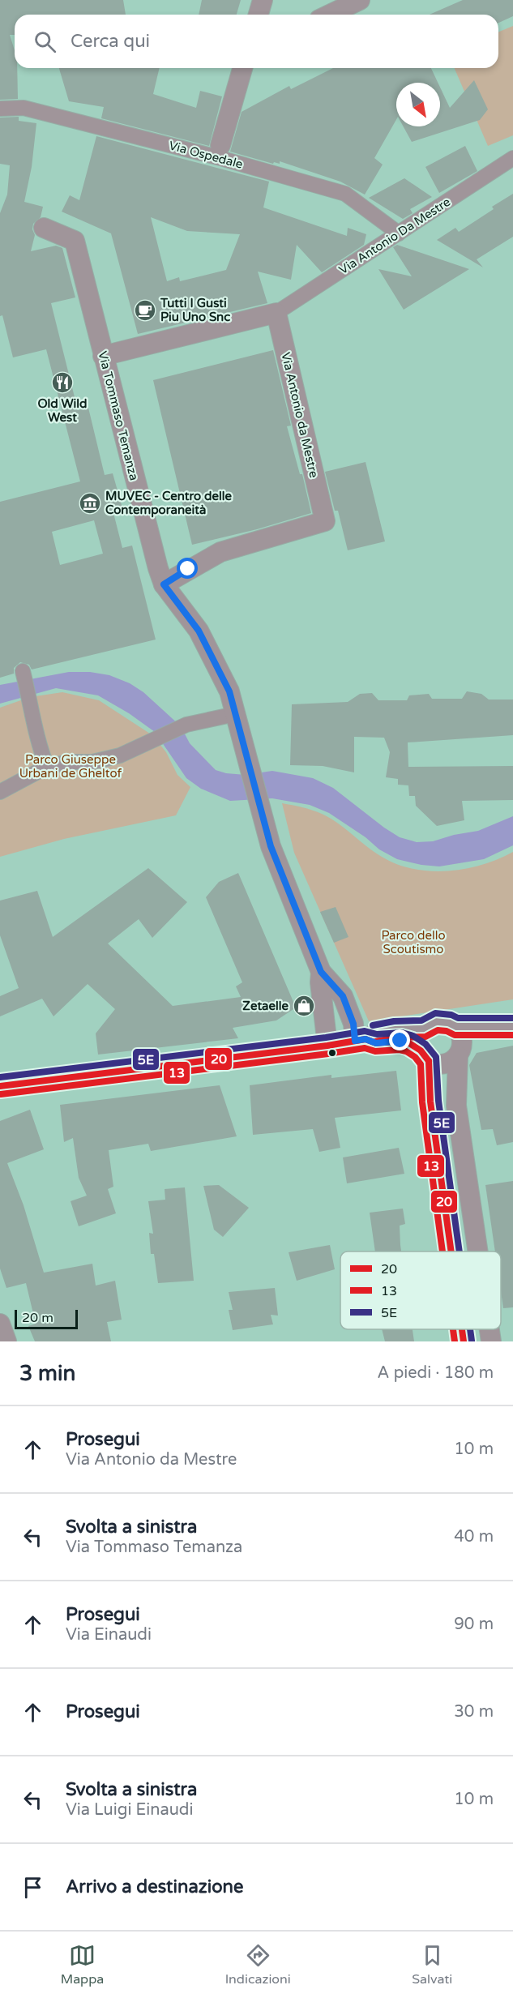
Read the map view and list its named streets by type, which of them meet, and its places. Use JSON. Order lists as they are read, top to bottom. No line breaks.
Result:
{"streets":{"street":["Via Ospedale","Via Antonio Da Mestre","Via Antonio da Mestre","Via Tommaso Temanza"]},"crossings":[["Via Ospedale","Via Antonio Da Mestre"],["Via Antonio Da Mestre","Via Antonio da Mestre"],["Via Antonio da Mestre","Via Tommaso Temanza"]],"parks":["Parco Giuseppe Urbani de Gheltof","Parco dello Scoutismo"],"places":{"cafe":["Tutti I Gusti Piu Uno Snc"],"restaurant":["Old Wild West"],"museum":["MUVEC - Centro delle Contemporaneità"],"shop":["Zetaelle"]},"lines":["transit line 5E","transit line 13","transit line 20"],"legend":["20","13","5E"],"scale_bar":"20 m","north":"bottom right","page":{"search":"Cerca qui","scale":"20 m","heading":["3 min","A piedi · 180 m"],"list":[["Prosegui","Via Antonio da Mestre","10 m"],["Svolta a sinistra","Via Tommaso Temanza","40 m"],["Prosegui","Via Einaudi","90 m"],["Prosegui","30 m"],["Svolta a sinistra","Via Luigi Einaudi","10 m"],"Arrivo a destinazione"],"nav":["Mappa","Indicazioni","Salvati"]}}
